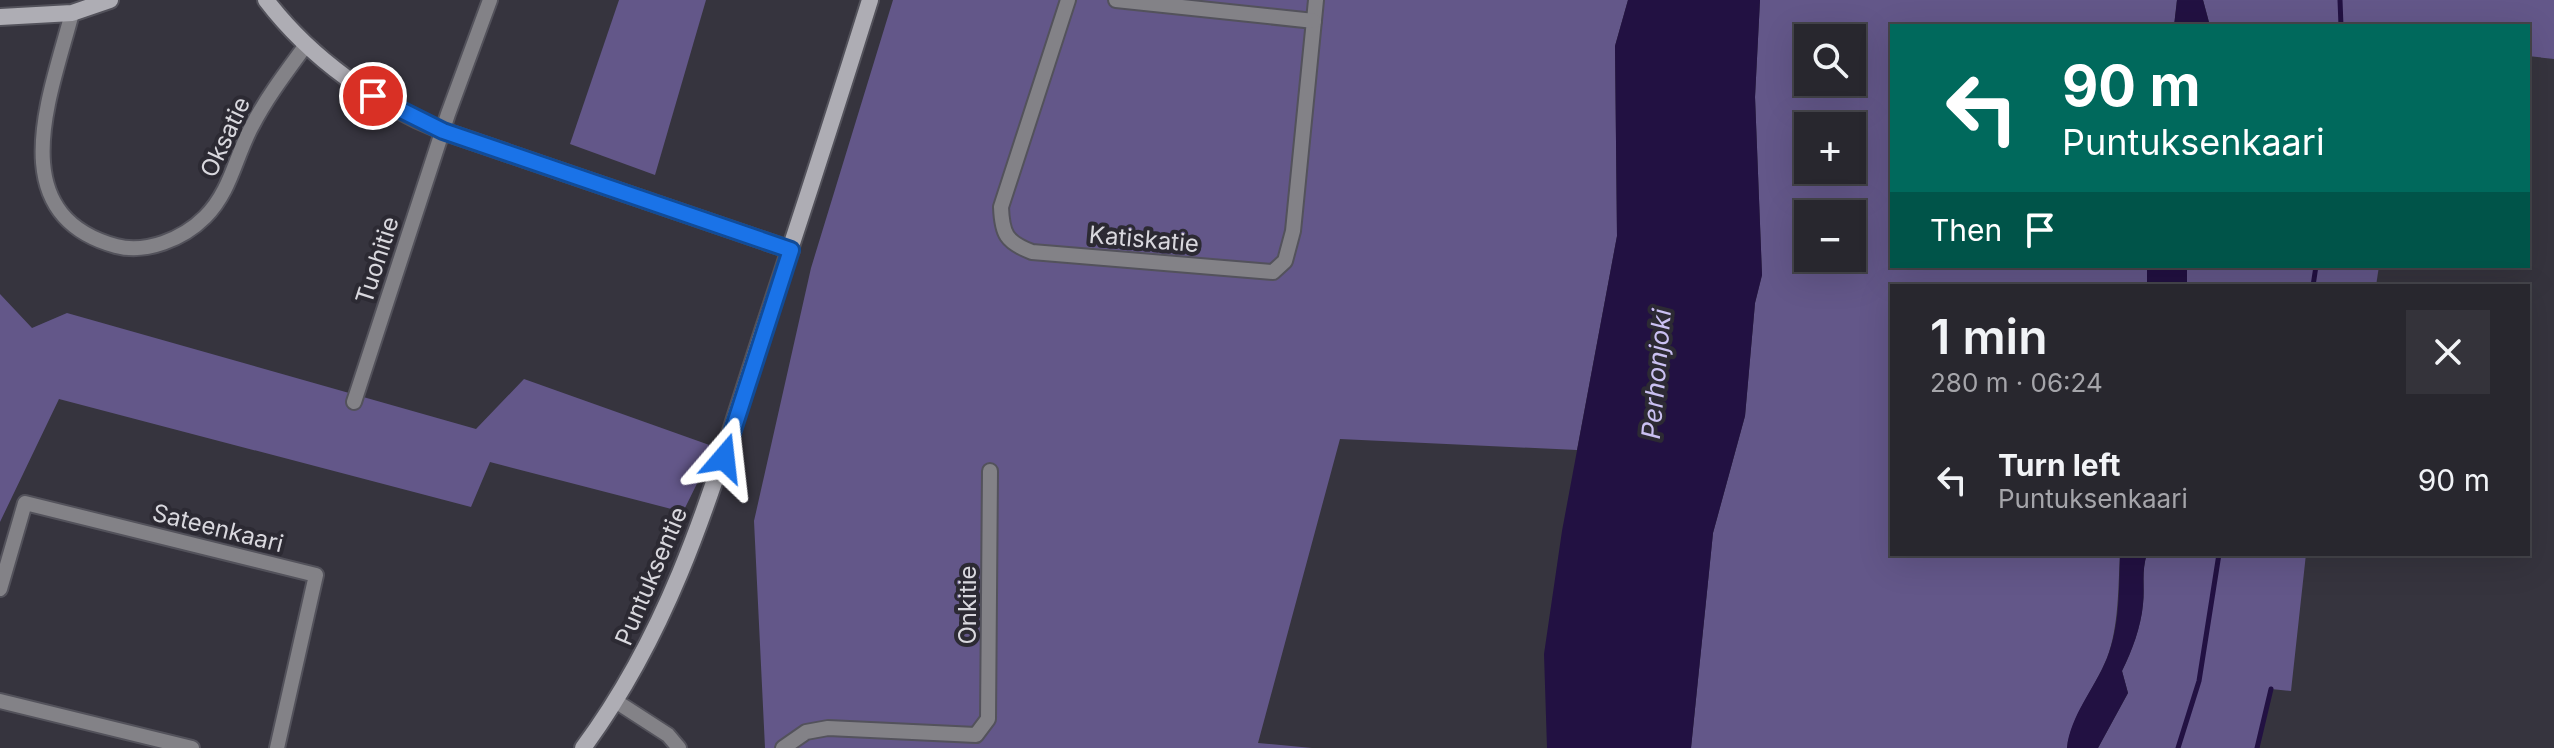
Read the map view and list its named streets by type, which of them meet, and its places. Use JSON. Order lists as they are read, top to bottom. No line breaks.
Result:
{"streets":{"street":["Oksatie","Katiskatie","Tuohitie","Sateenkaari","Puntuksentie","Onkitie"]},"water":["Perhonjoki"],"page":{"map_buttons":["+","−"],"turn":["90 m","Puntuksenkaari"],"then":"Then","heading":["1 min","280 m · 06:24"],"list":[{"name":"Turn left","note":"Puntuksenkaari","value":"90 m"}]}}
